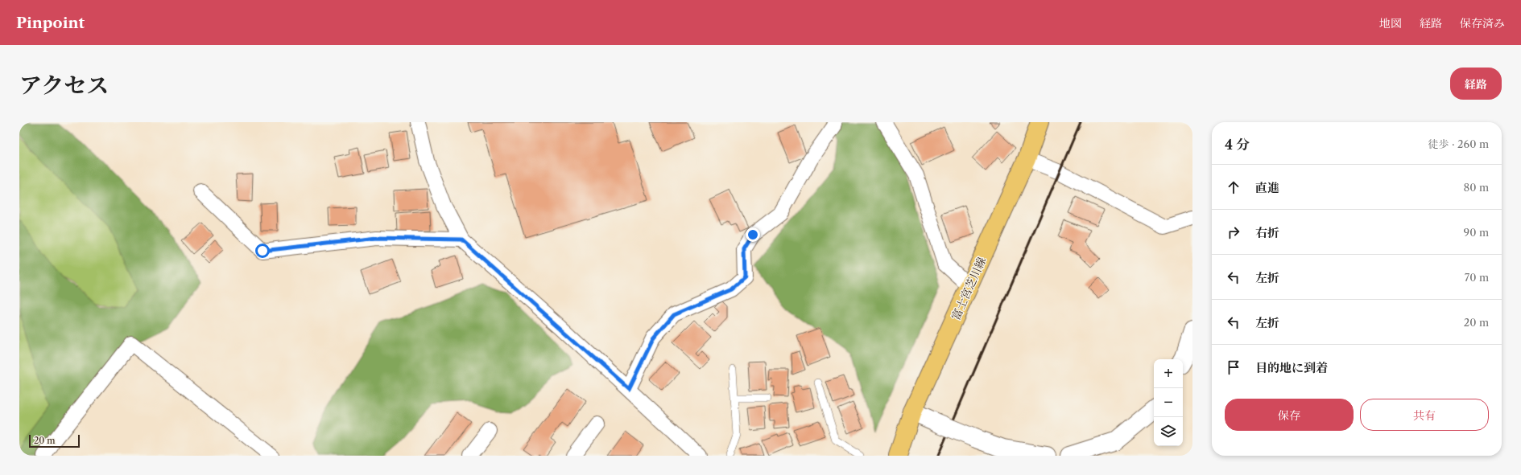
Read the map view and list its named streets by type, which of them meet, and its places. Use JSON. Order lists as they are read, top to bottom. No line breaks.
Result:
{"streets":{"main road":["富士宮芝川線"]},"scale_bar":"20 m","page":{"header":"Pinpoint","nav":["地図","経路","保存済み"],"title":"アクセス","buttons":["経路",["保存","共有"]],"heading":["4 分","徒歩 · 260 m"],"list":[["直進","80 m"],["右折","90 m"],["左折","70 m"],["左折","20 m"],"目的地に到着"],"map_buttons":["+","−"],"scale":"20 m"}}
